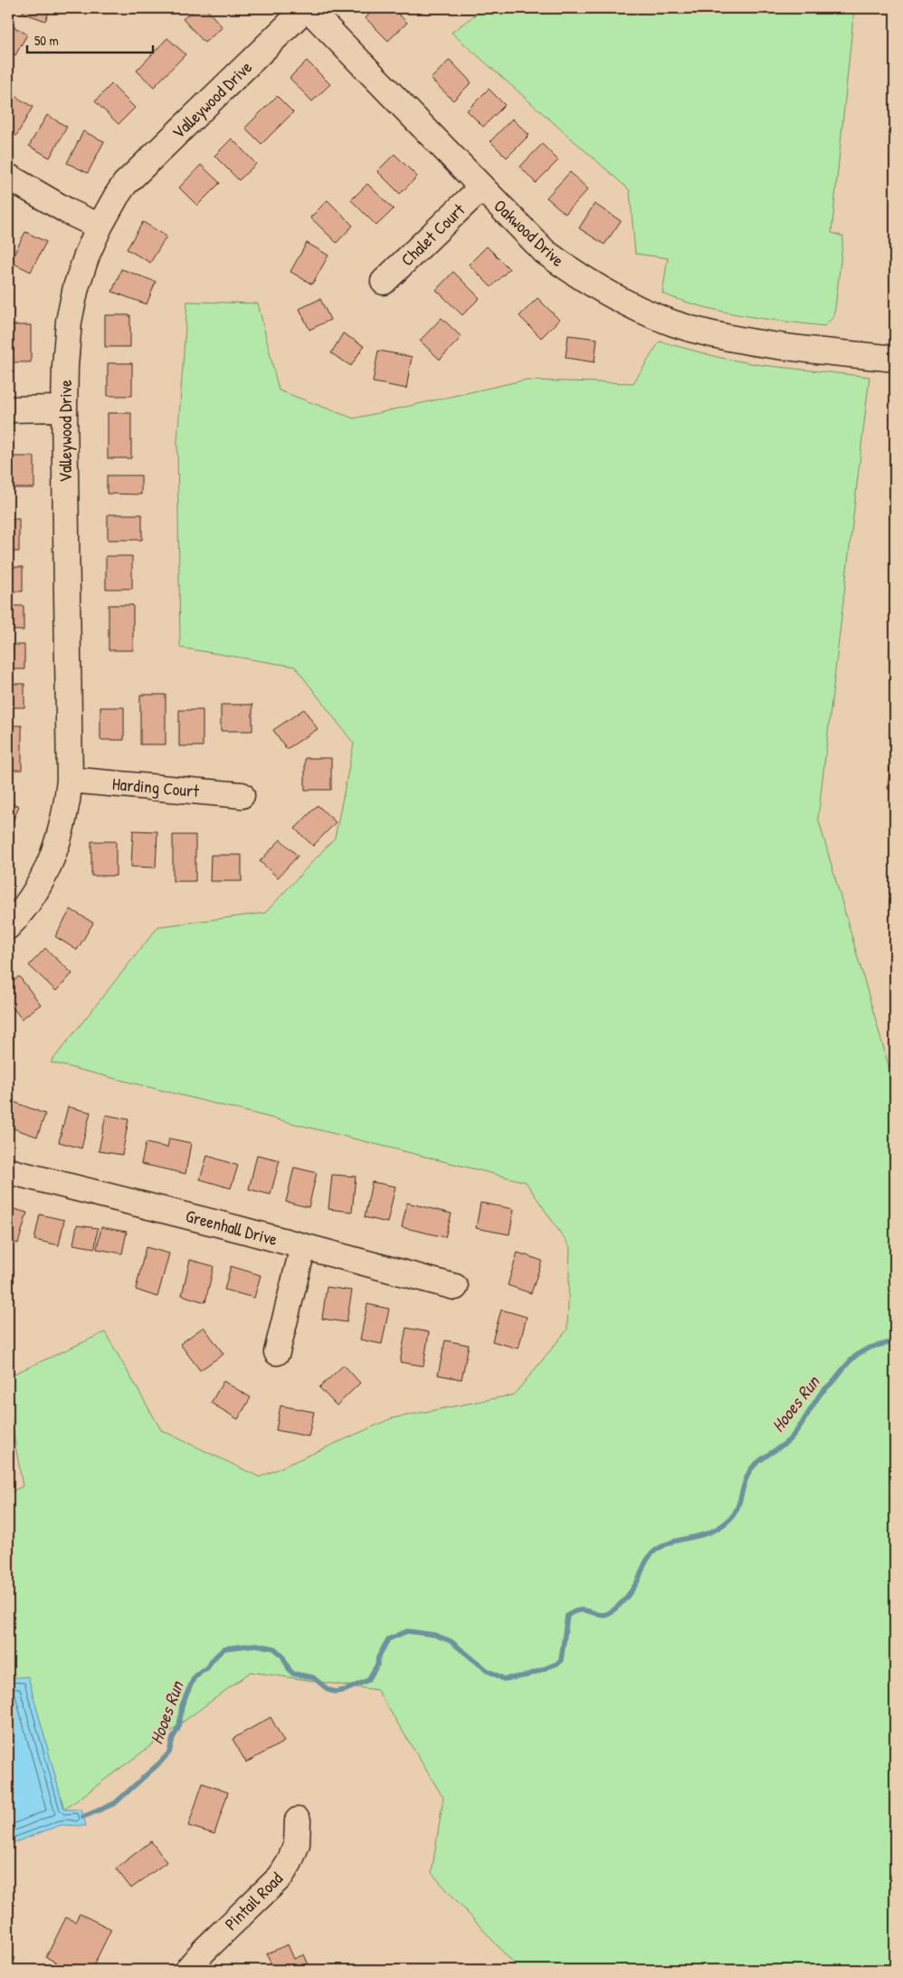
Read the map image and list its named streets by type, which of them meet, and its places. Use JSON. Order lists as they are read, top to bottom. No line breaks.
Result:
{"streets":{"street":["Valleywood Drive","Oakwood Drive","Chalet Court","Harding Court","Greenhall Drive","Pintail Road"]},"crossings":[["Valleywood Drive","Oakwood Drive"],["Valleywood Drive","Harding Court"],["Oakwood Drive","Chalet Court"]],"water":["Hooes Run"],"scale_bar":"50 m"}
